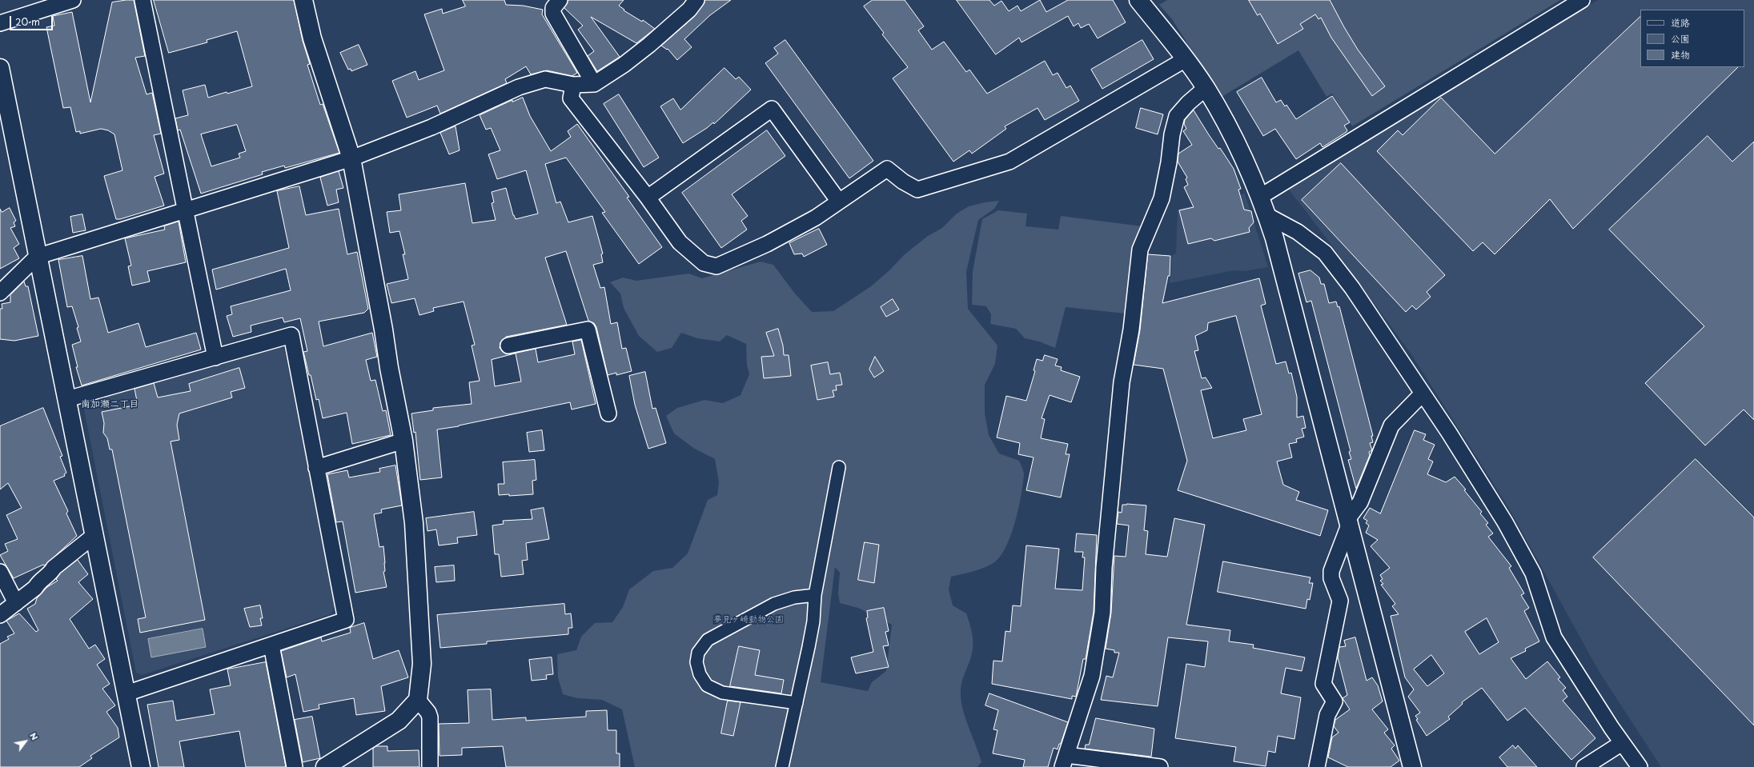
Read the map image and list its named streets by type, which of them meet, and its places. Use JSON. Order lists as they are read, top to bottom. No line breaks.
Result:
{"districts":["南加瀬二丁目"],"parks":["夢見ヶ崎動物公園"],"legend":["道路","公園","建物"],"scale_bar":"20 m","north":"top right"}
